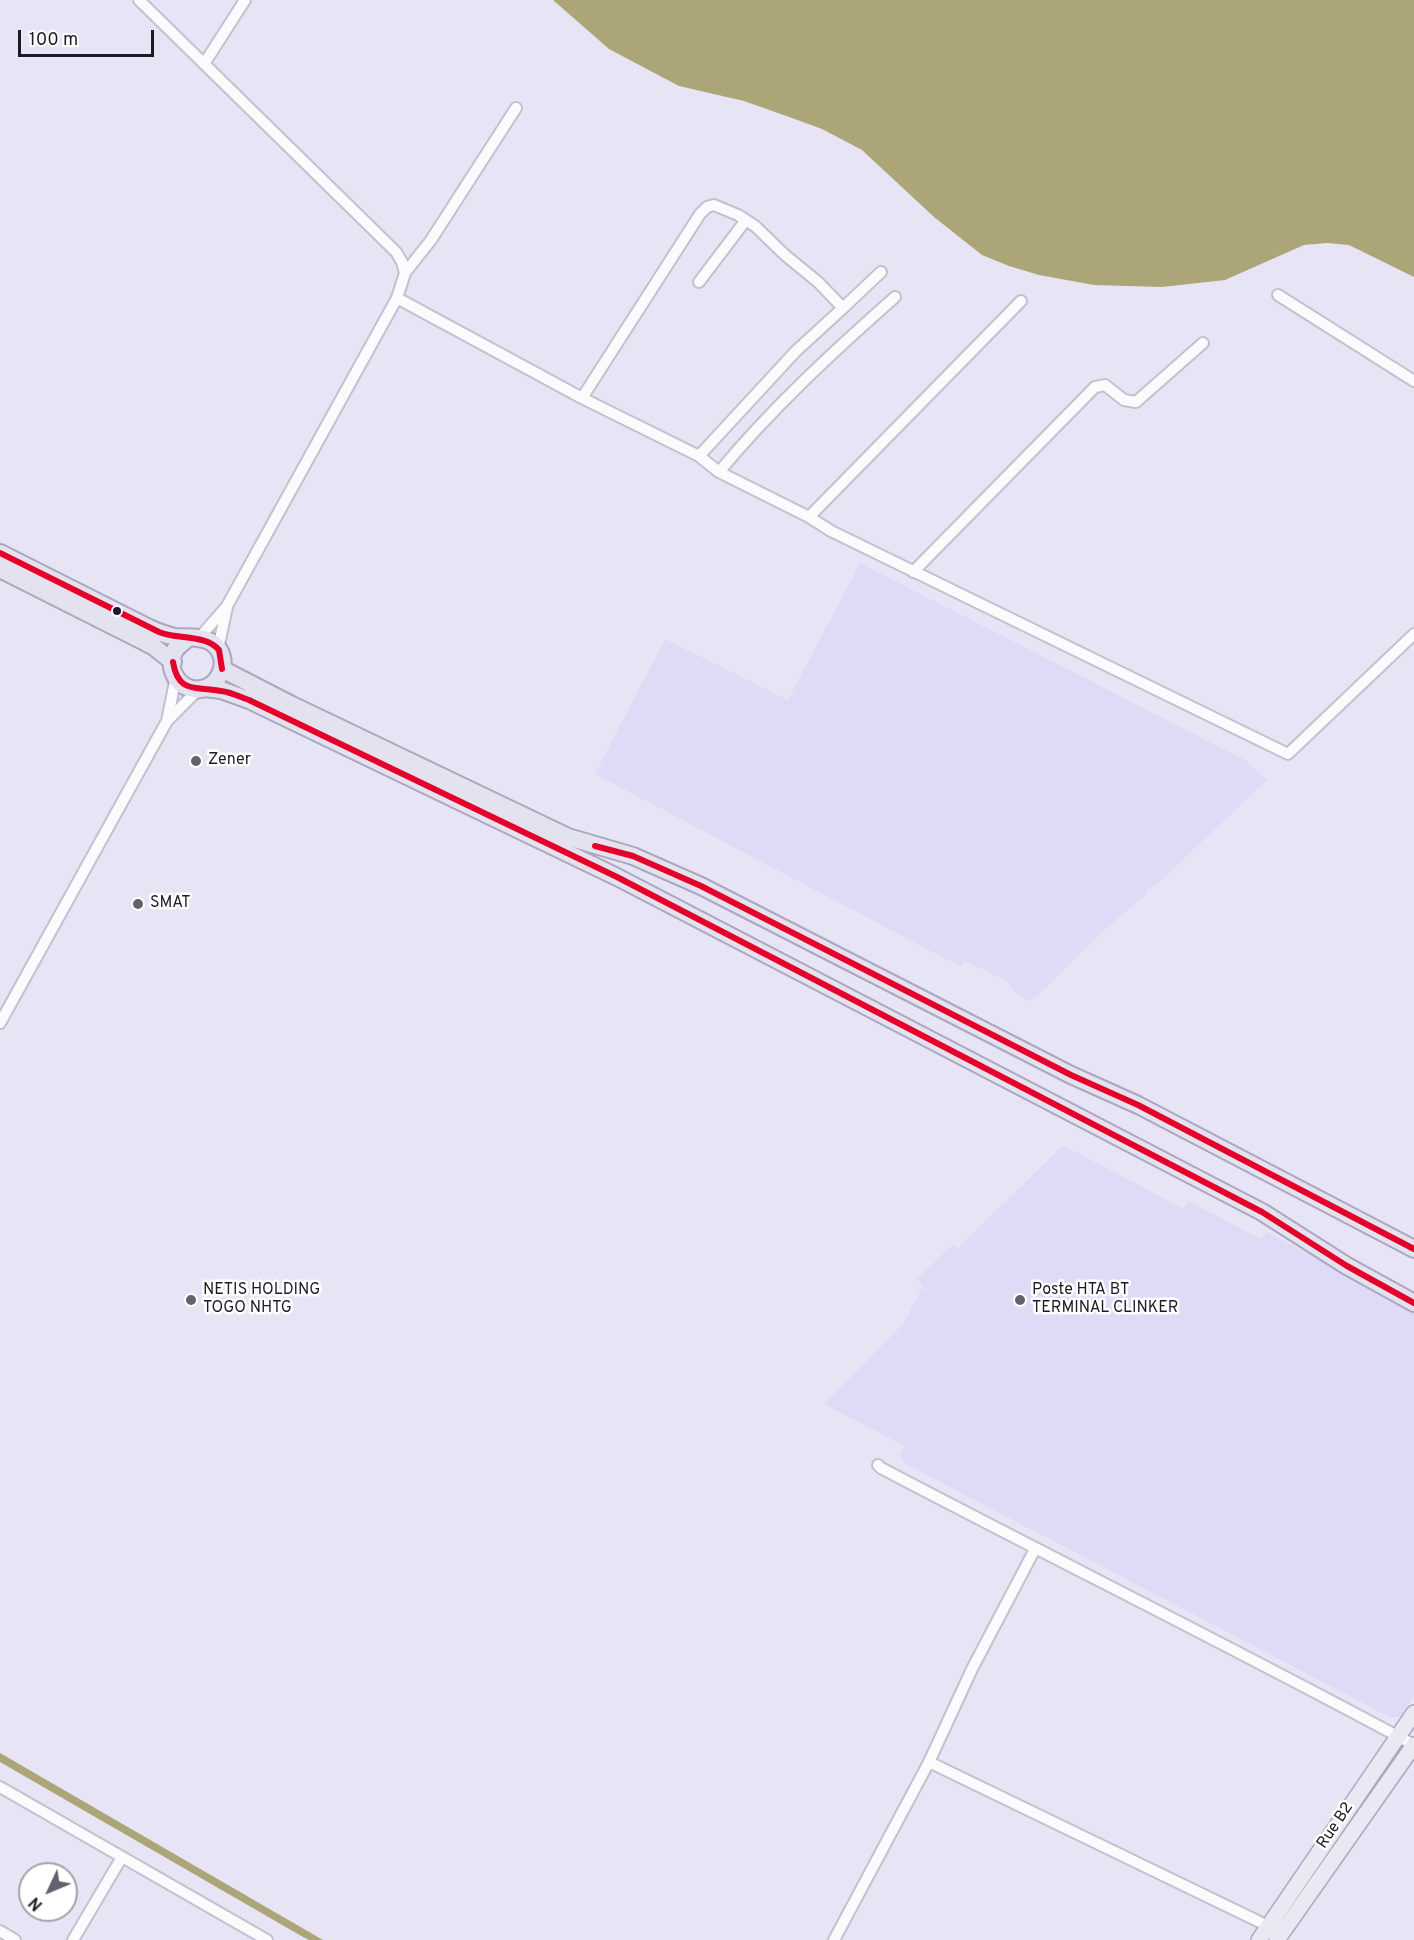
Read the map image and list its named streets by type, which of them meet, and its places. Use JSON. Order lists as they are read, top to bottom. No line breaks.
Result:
{"streets":{"main road":["Rue B2"]},"places":["Zener","SMAT","NETIS HOLDING TOGO NHTG","Poste HTA BT TERMINAL CLINKER"],"scale_bar":"100 m","north":"bottom left"}
